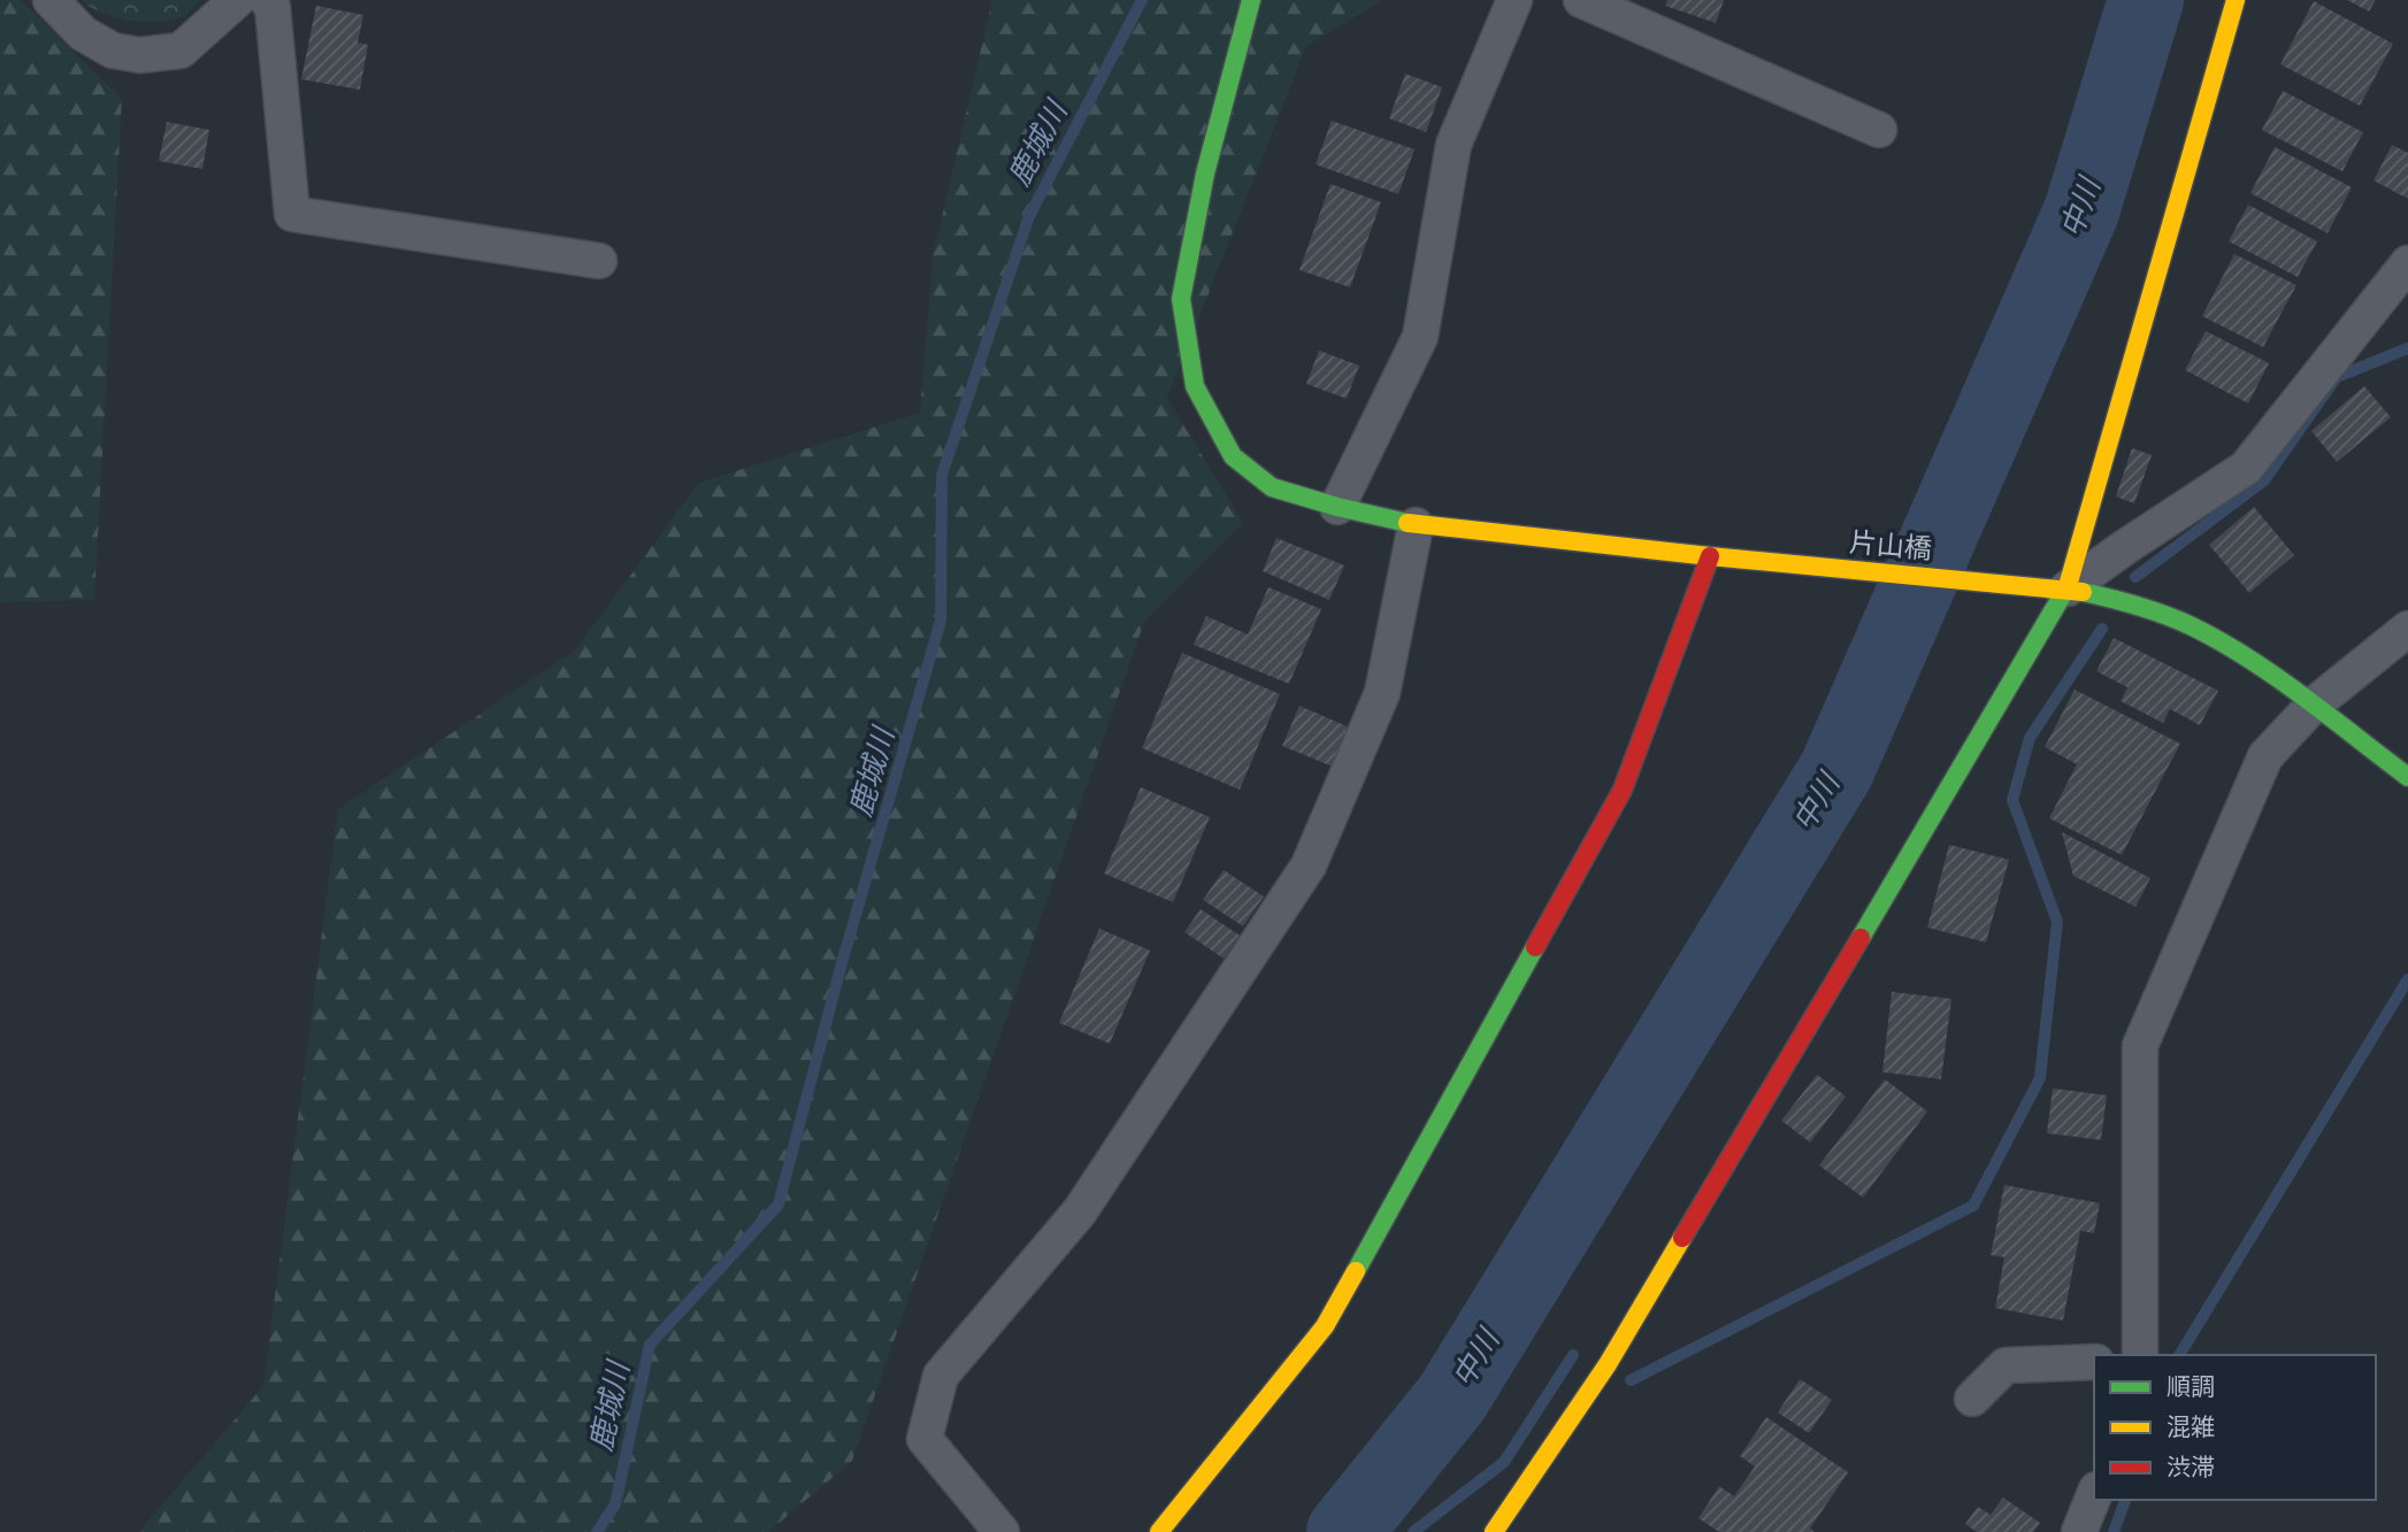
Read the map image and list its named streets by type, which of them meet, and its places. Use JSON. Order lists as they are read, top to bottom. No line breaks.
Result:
{"streets":{"street":["片山橋"]},"water":["鹿城川","中川"],"legend":["順調","混雑","渋滞"]}
